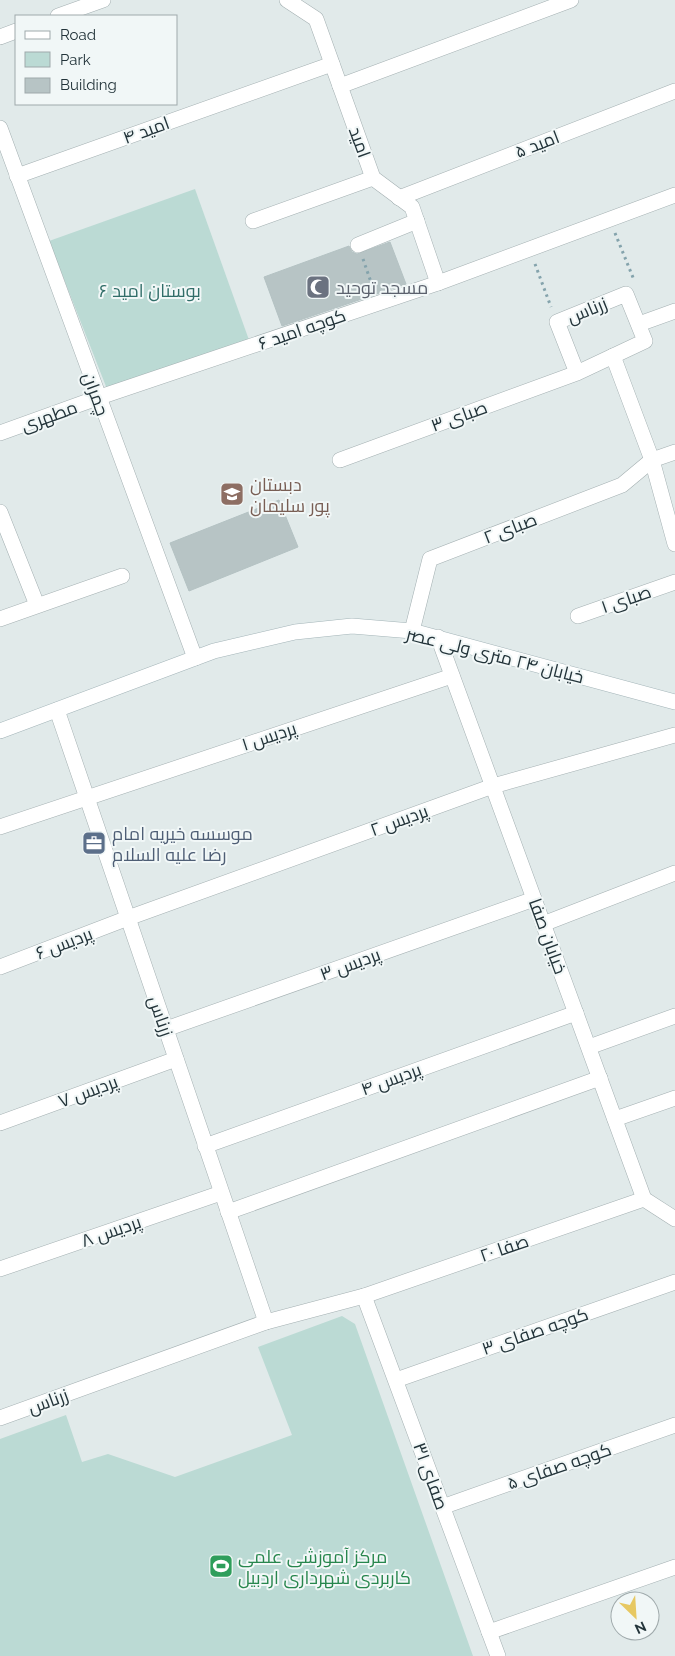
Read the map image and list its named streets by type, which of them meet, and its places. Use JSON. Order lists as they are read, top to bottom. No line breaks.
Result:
{"streets":{"street":["امید ۴","امید","امید ۵","زرناس","کوچه امید ۶","چمران","مطهری","صبای ۳","صبای ۲","صبای ۱","خیابان ۲۴ متری ولی عصر","پردیس ۱","پردیس ۲","خیابان صفا","پردیس ۶","پردیس ۳","پردیس ۴","پردیس ۷","پردیس ۸","صفا ۲۰","کوچه صفای ۳","کوچه صفای ۵","صفای ۳۱"]},"crossings":[["امید ۴","امید"],["امید ۴","چمران"],["امید","امید ۵"],["امید","کوچه امید ۶"],["زرناس","صبای ۳"],["زرناس","خیابان ۲۴ متری ولی عصر"],["زرناس","پردیس ۱"],["زرناس","پردیس ۲"],["زرناس","پردیس ۶"],["زرناس","پردیس ۳"],["زرناس","پردیس ۴"],["زرناس","پردیس ۷"],["زرناس","پردیس ۸"],["زرناس","صفا ۲۰"],["زرناس","صفای ۳۱"],["کوچه امید ۶","چمران"],["کوچه امید ۶","مطهری"],["چمران","مطهری"],["چمران","خیابان ۲۴ متری ولی عصر"],["صبای ۲","خیابان ۲۴ متری ولی عصر"],["خیابان ۲۴ متری ولی عصر","خیابان صفا"],["پردیس ۱","خیابان صفا"],["پردیس ۲","خیابان صفا"],["پردیس ۲","پردیس ۶"],["خیابان صفا","پردیس ۳"],["خیابان صفا","پردیس ۴"],["خیابان صفا","صفا ۲۰"],["صفا ۲۰","صفای ۳۱"],["کوچه صفای ۳","صفای ۳۱"],["کوچه صفای ۵","صفای ۳۱"]],"parks":["بوستان امید ۶"],"places":{"mosque":["مسجد توحید"],"school or university":["دبستان پور سلیمان"],"office":["موسسه خیریه امام رضا علیه السلام"],"sports":["مرکز آموزشی علمی کاربردی شهرداری اردبیل"]},"legend":["Road","Park","Building"],"north":"bottom right"}
